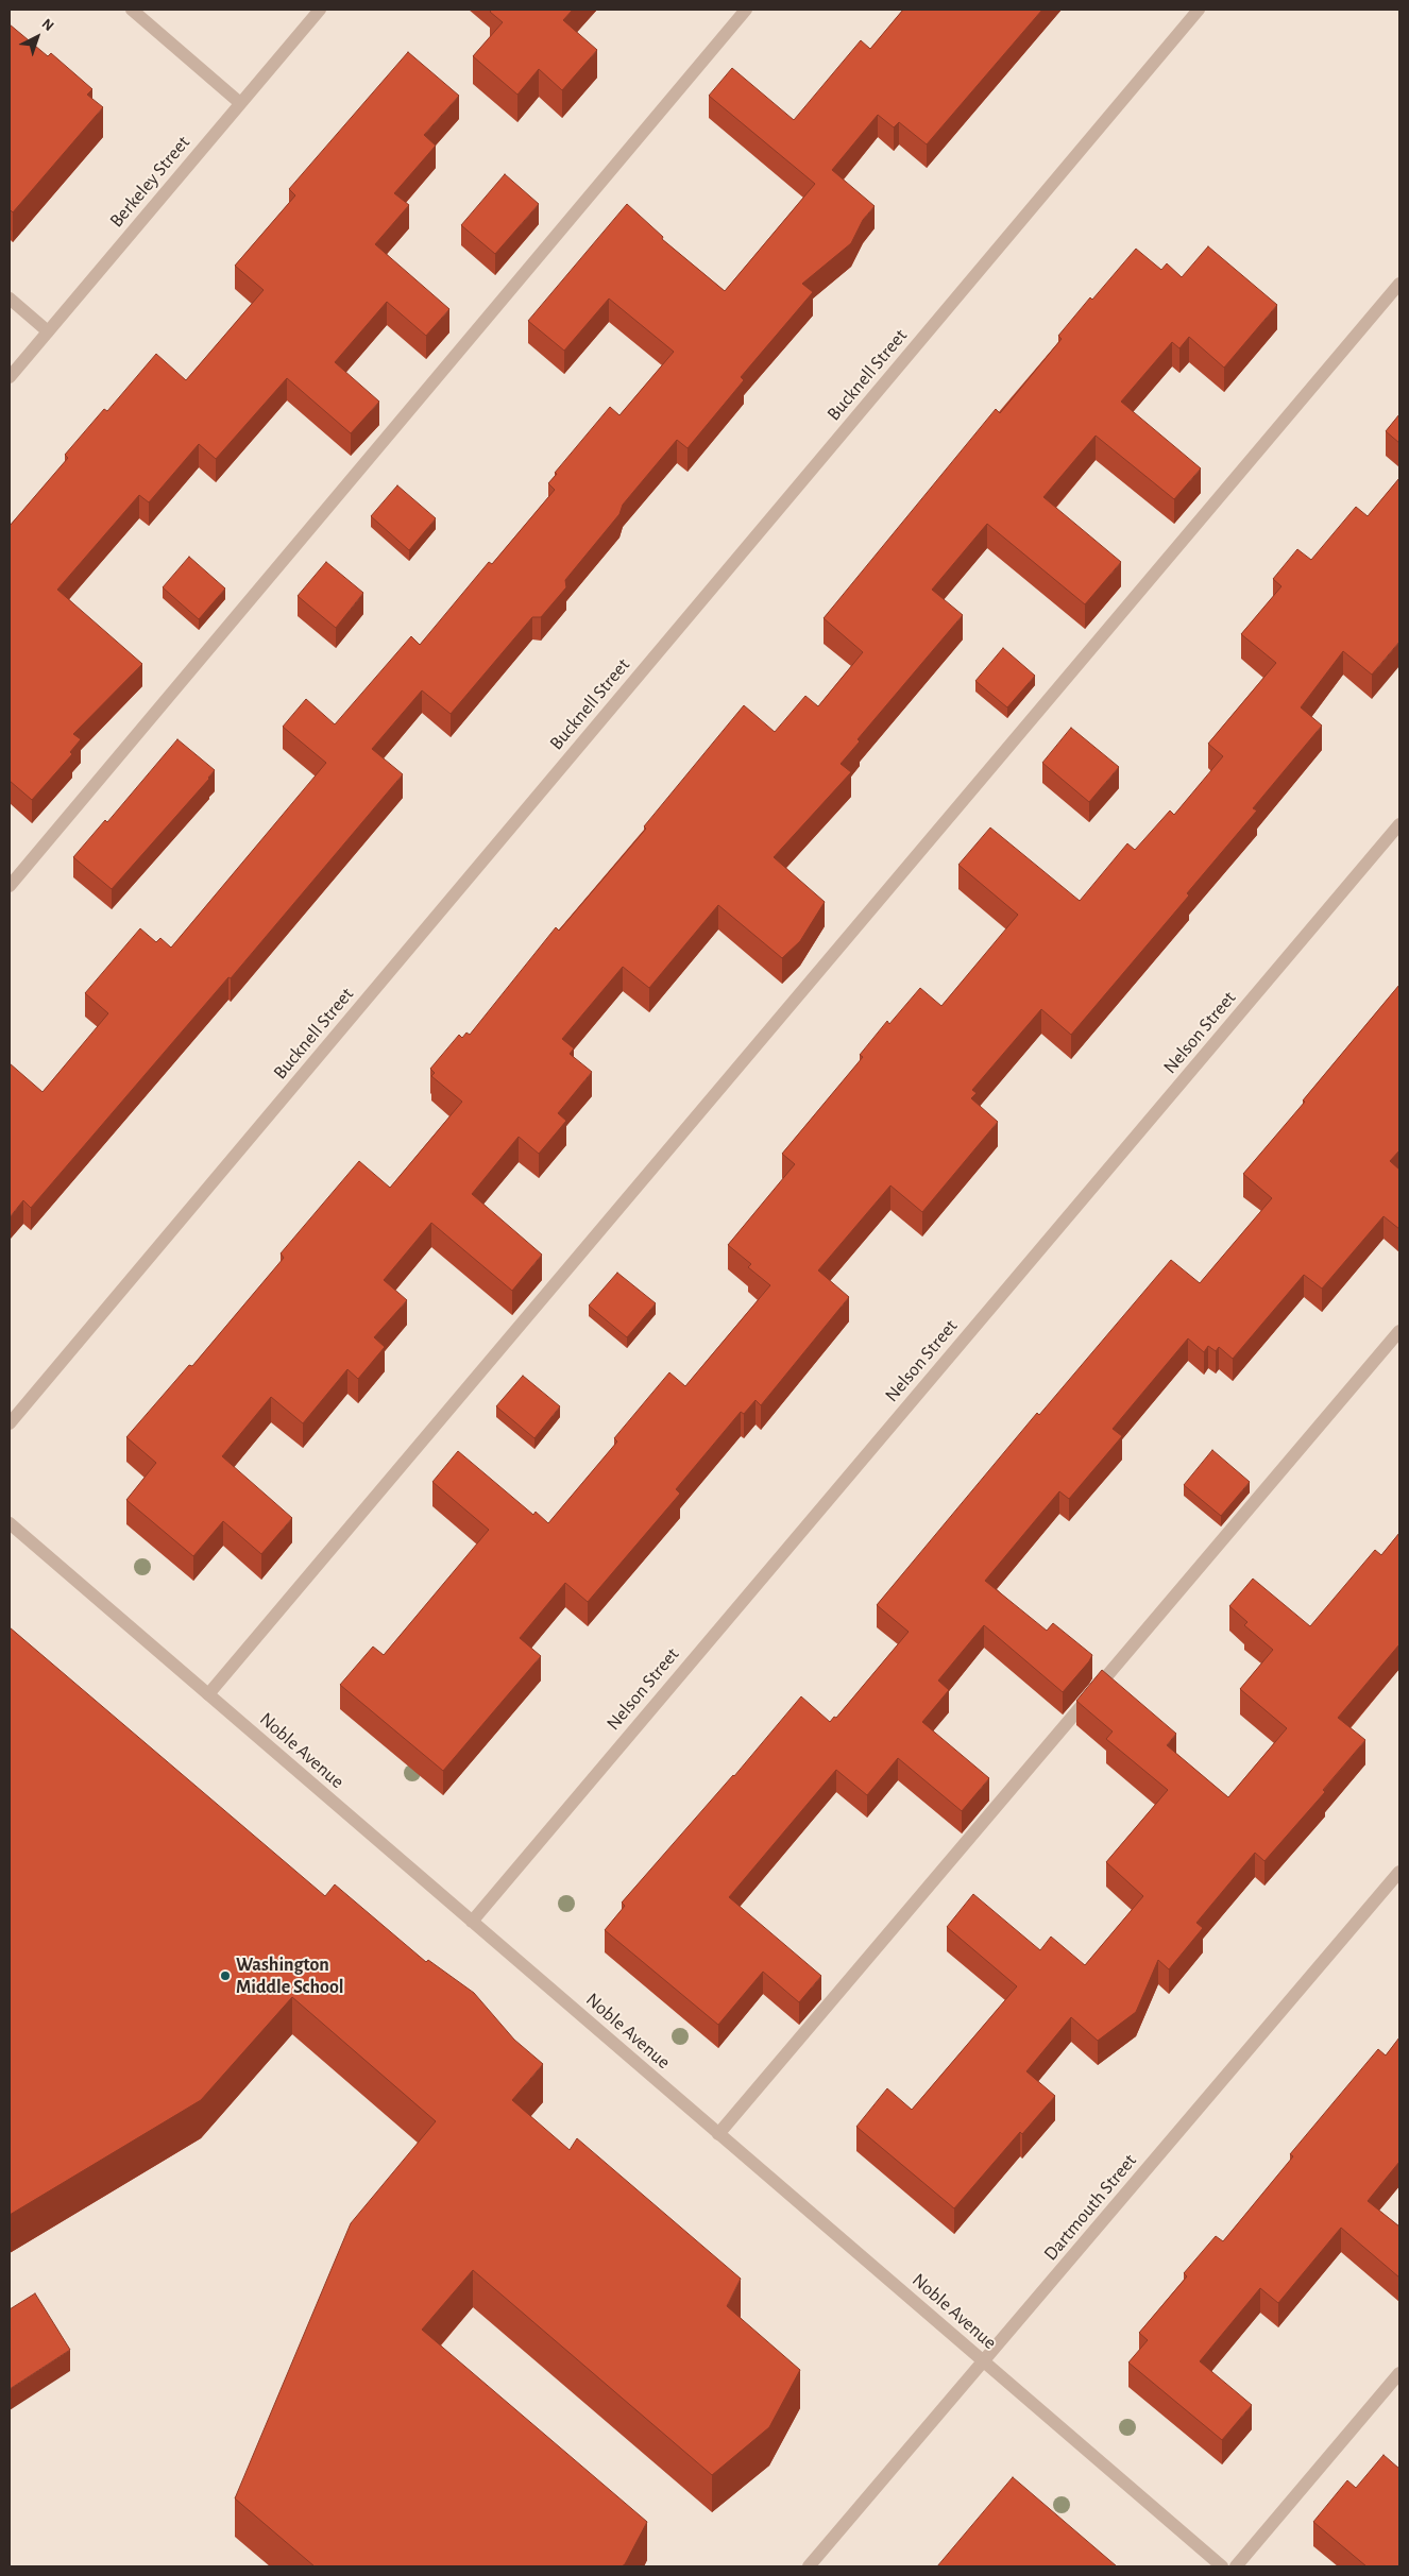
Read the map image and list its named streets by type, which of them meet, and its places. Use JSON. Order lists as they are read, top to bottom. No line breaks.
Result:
{"streets":{"street":["Berkeley Street","Bucknell Street","Nelson Street","Noble Avenue","Dartmouth Street"]},"crossings":[["Nelson Street","Noble Avenue"],["Noble Avenue","Dartmouth Street"]],"places":["Washington Middle School"],"north":"top right"}
